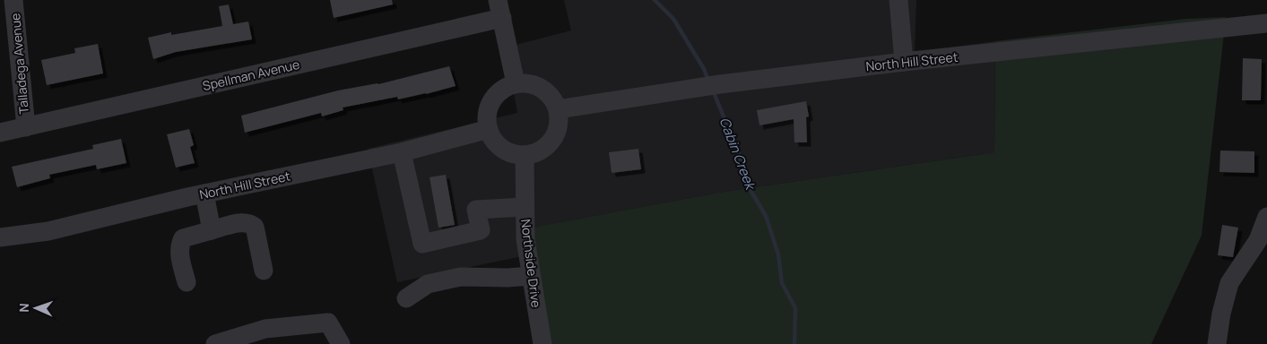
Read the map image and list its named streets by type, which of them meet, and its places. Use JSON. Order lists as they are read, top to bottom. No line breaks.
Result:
{"streets":{"street":["North Hill Street","Talladega Avenue","Spellman Avenue","Northside Drive"]},"crossings":[["North Hill Street","Northside Drive"],["Talladega Avenue","Spellman Avenue"]],"water":["Cabin Creek"],"north":"left"}
